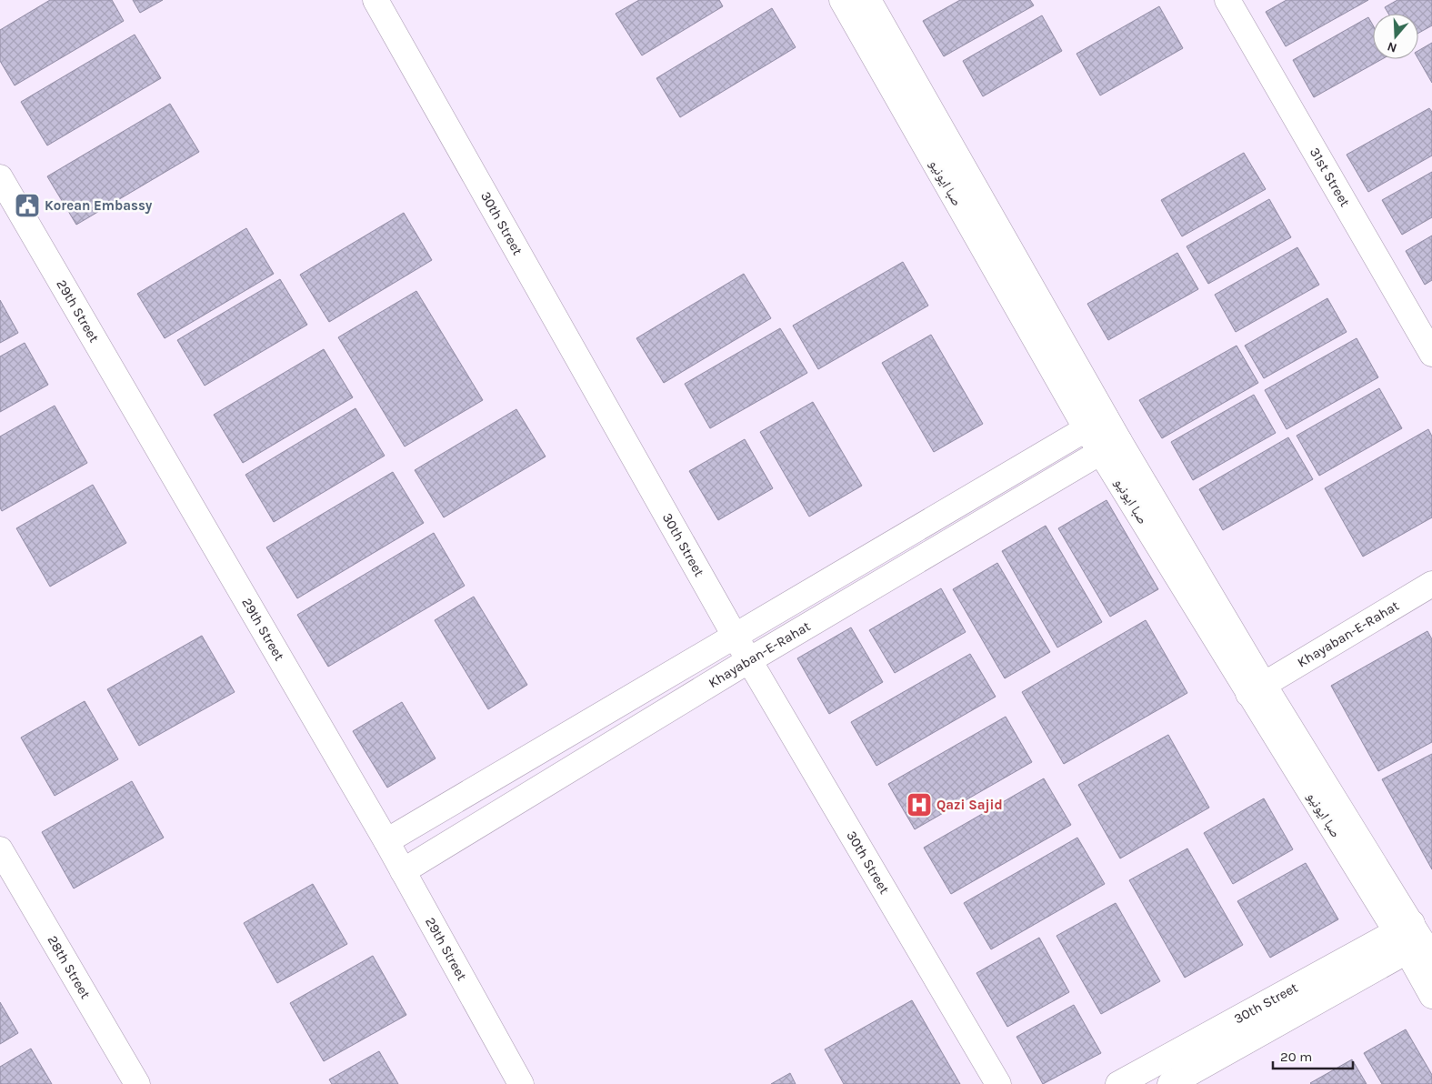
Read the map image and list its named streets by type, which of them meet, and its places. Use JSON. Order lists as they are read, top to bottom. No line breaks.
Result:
{"streets":{"street":["31st Street","صبا ایونیو","30th Street","29th Street","Khayaban-E-Rahat","28th Street"]},"crossings":[["صبا ایونیو","30th Street"],["صبا ایونیو","Khayaban-E-Rahat"],["30th Street","Khayaban-E-Rahat"],["29th Street","Khayaban-E-Rahat"]],"places":{"public building":["Korean Embassy"],"hospital":["Qazi Sajid"]},"scale_bar":"20 m","north":"bottom"}
